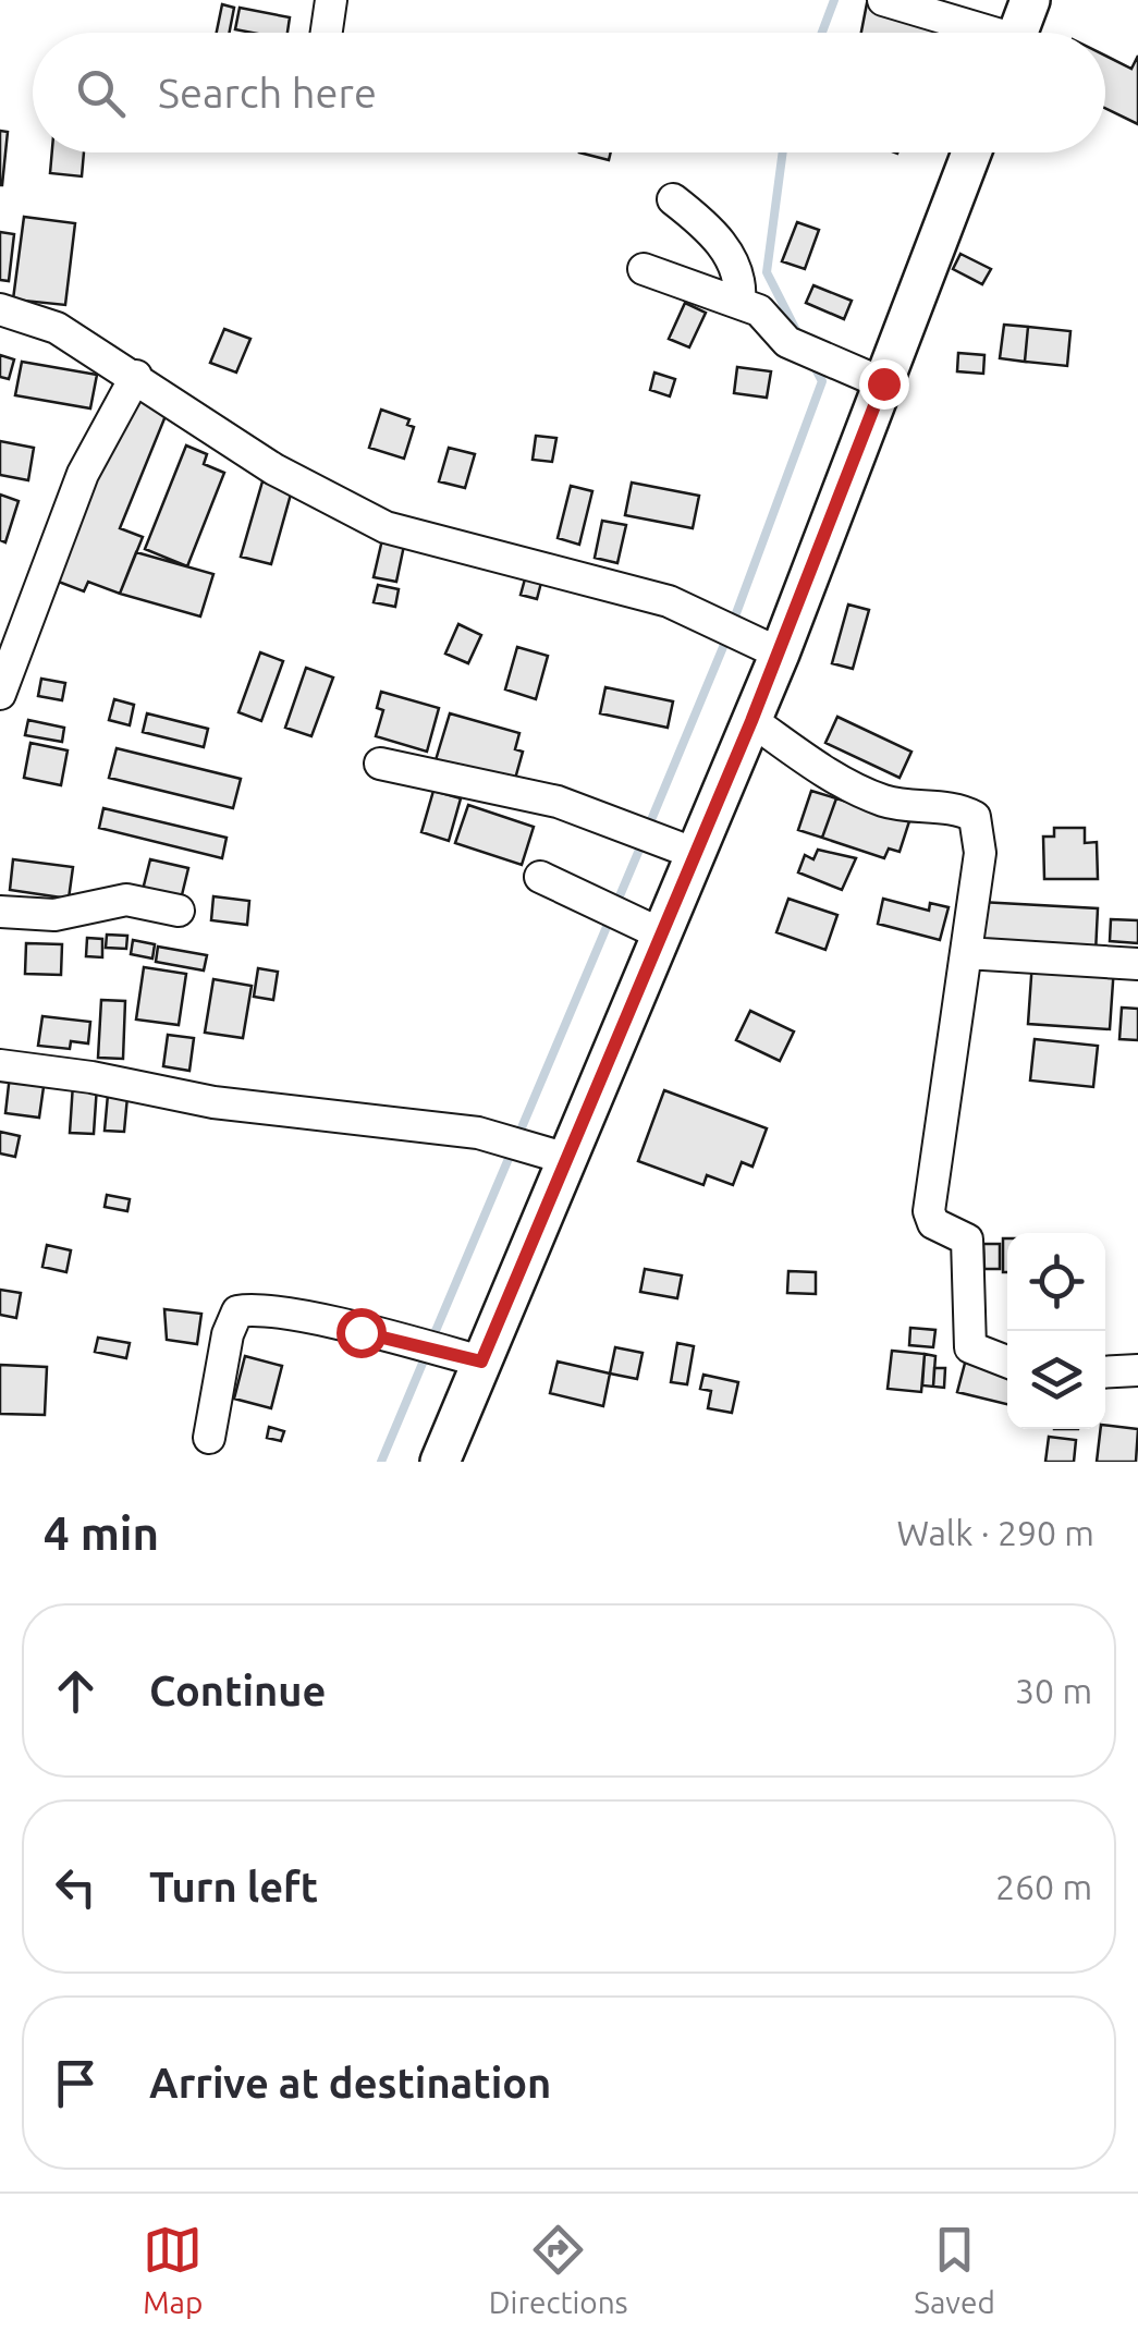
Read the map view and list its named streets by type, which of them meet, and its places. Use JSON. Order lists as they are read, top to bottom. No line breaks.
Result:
{"page":{"search":"Search here","heading":["4 min","Walk · 290 m"],"list":[["Continue","30 m"],["Turn left","260 m"],"Arrive at destination"],"nav":["Map","Directions","Saved"]}}
